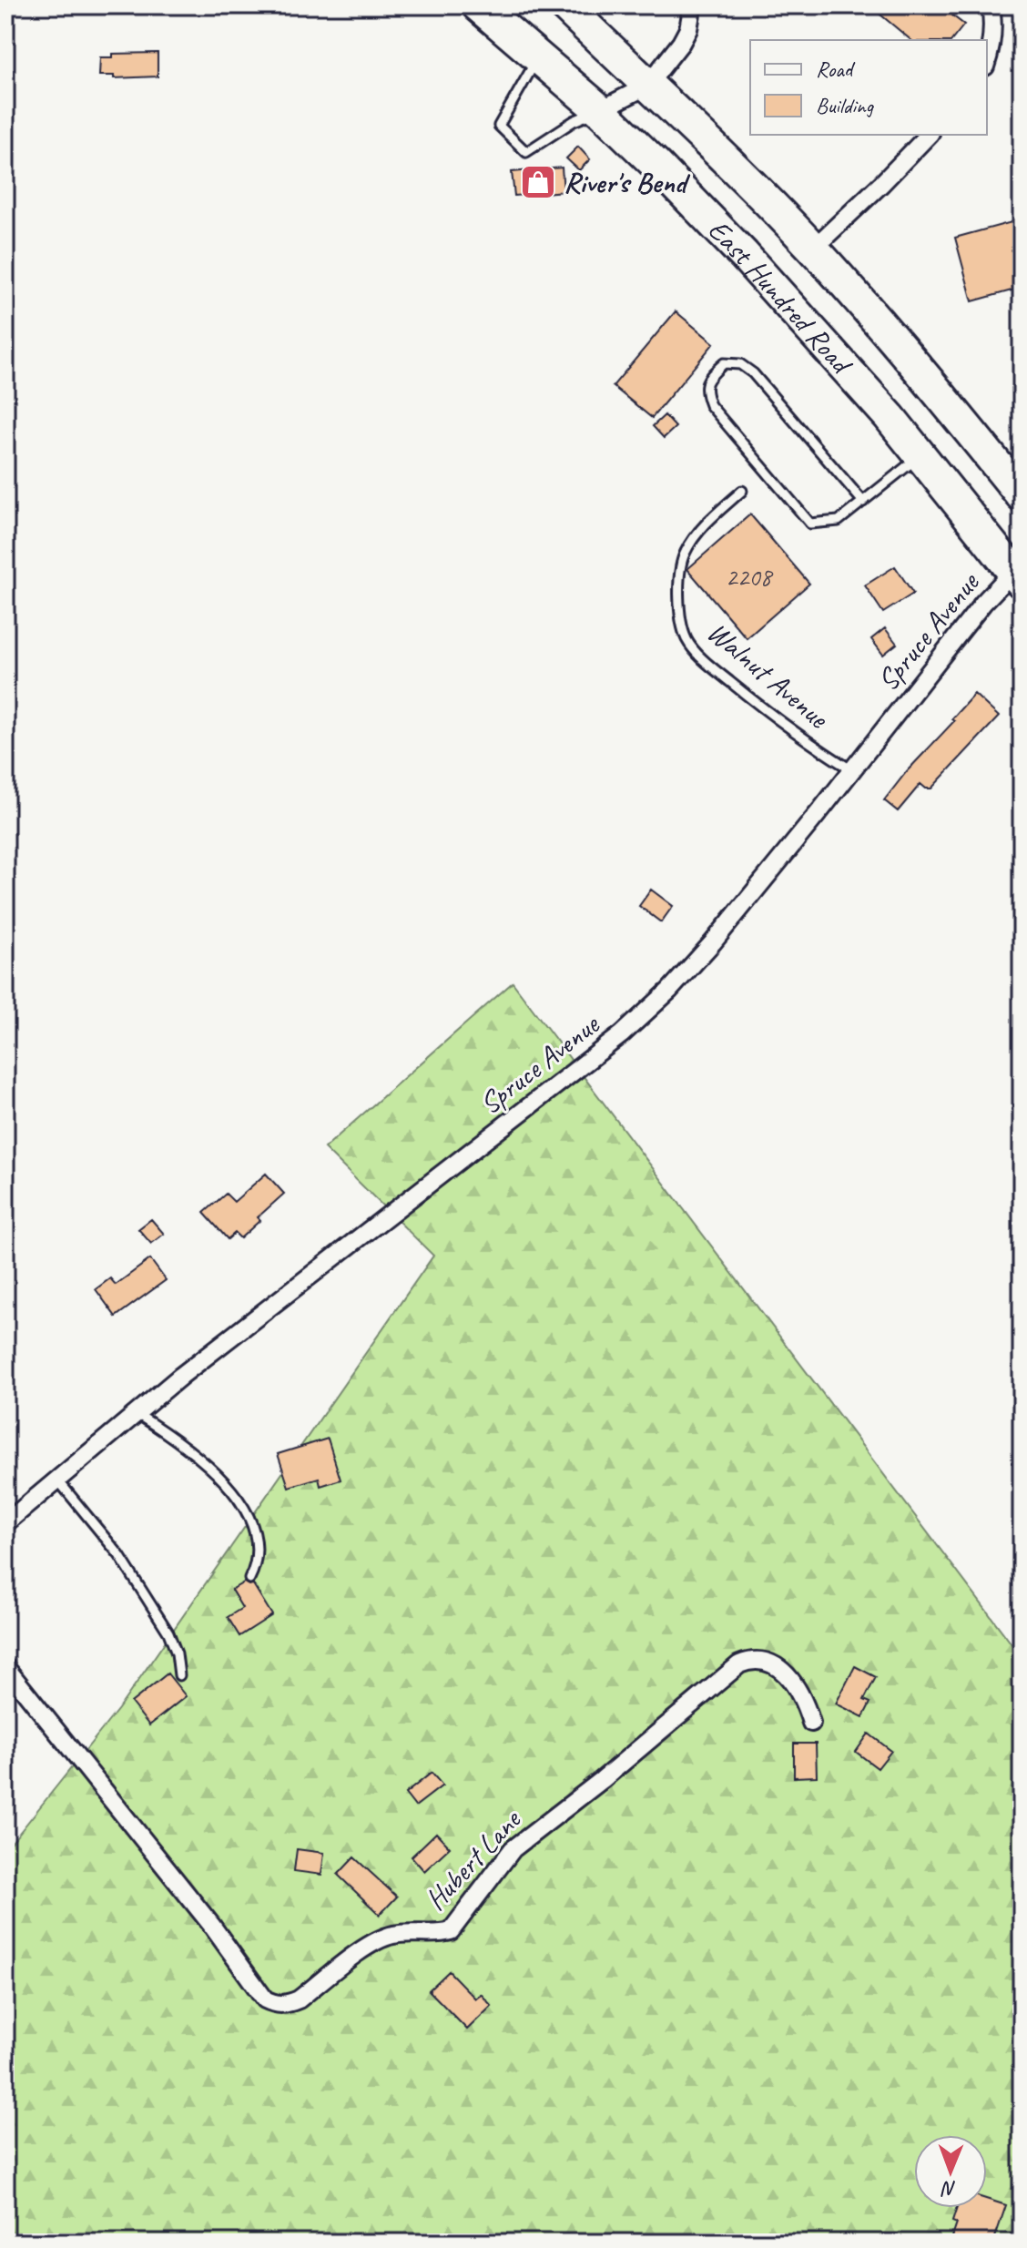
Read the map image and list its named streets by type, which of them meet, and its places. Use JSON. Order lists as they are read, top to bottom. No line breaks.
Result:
{"streets":{"highway":["East Hundred Road"],"street":["Spruce Avenue","Hubert Lane"],"lane":["Walnut Avenue"]},"crossings":[["East Hundred Road","Spruce Avenue"],["Spruce Avenue","Walnut Avenue"]],"places":{"shop":["River's Bend"]},"house_numbers":["2208"],"legend":["Road","Building"],"north":"bottom"}
